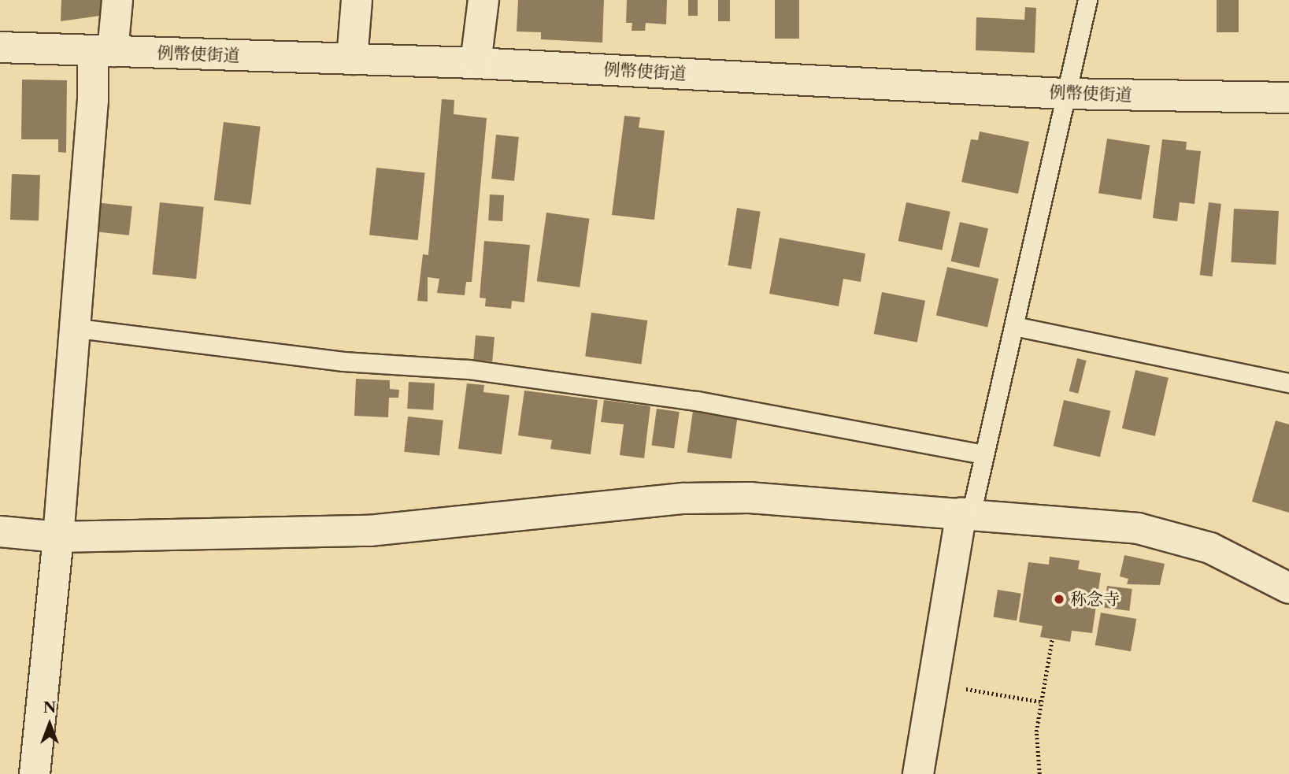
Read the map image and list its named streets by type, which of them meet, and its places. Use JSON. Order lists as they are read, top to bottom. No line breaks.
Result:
{"streets":{"street":["例幣使街道"]},"places":["称念寺"],"north":"top"}
